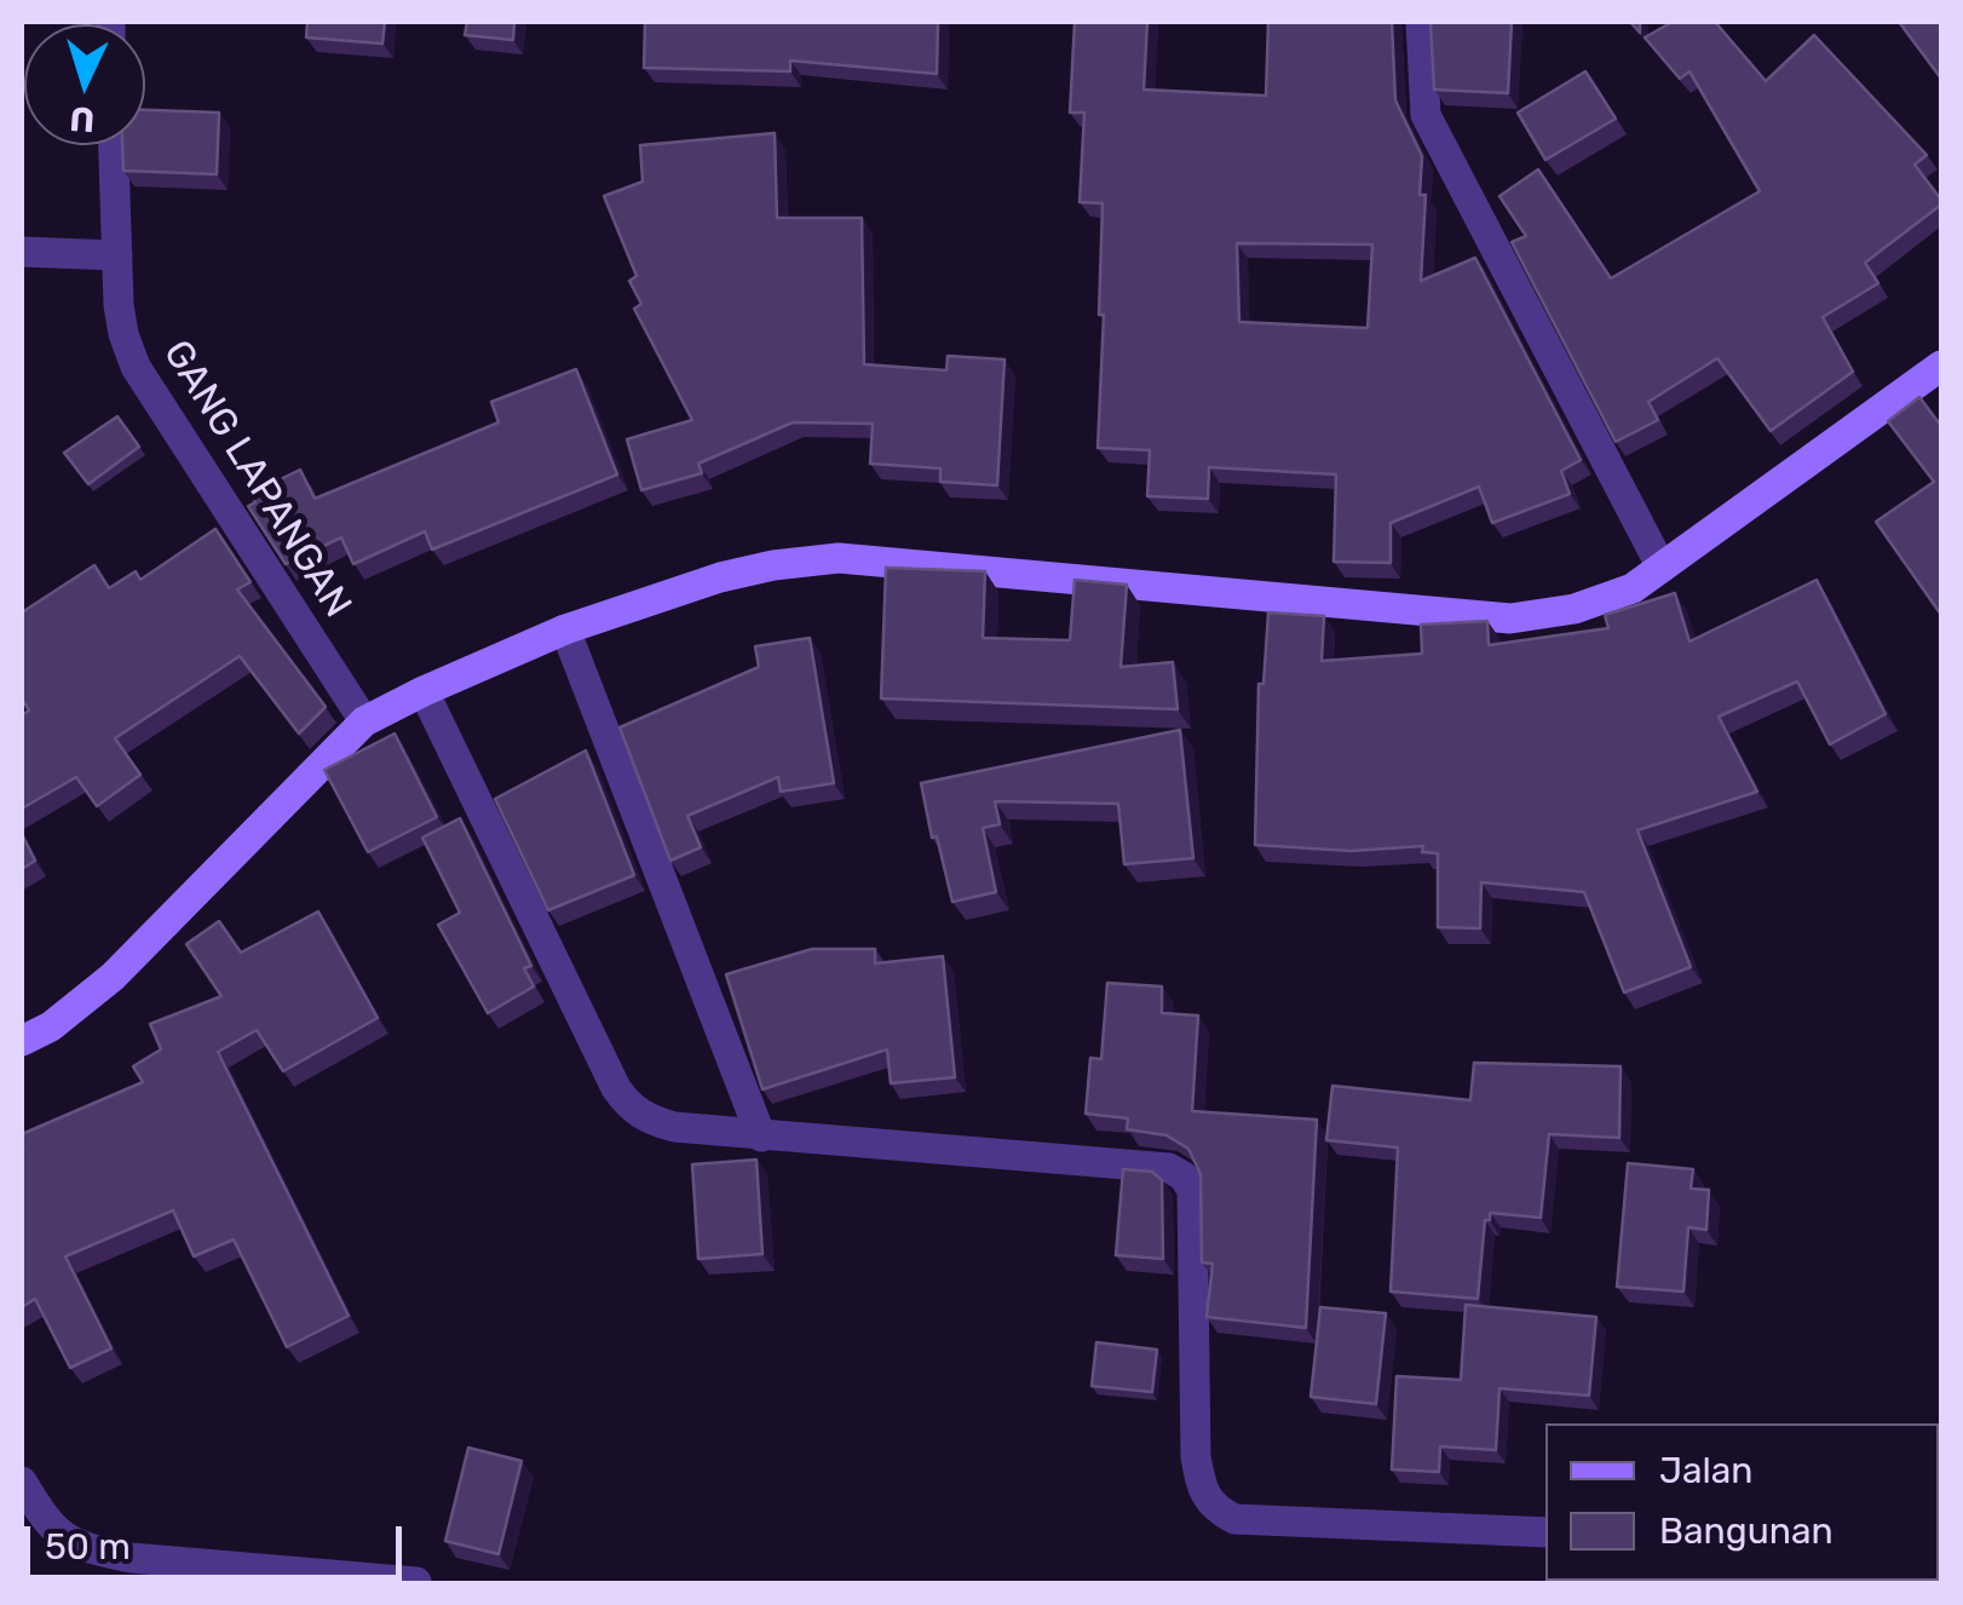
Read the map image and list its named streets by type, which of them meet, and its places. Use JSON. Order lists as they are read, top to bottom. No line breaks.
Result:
{"streets":{"street":["GANG LAPANGAN"]},"legend":["Jalan","Bangunan"],"scale_bar":"50 m","north":"bottom"}
